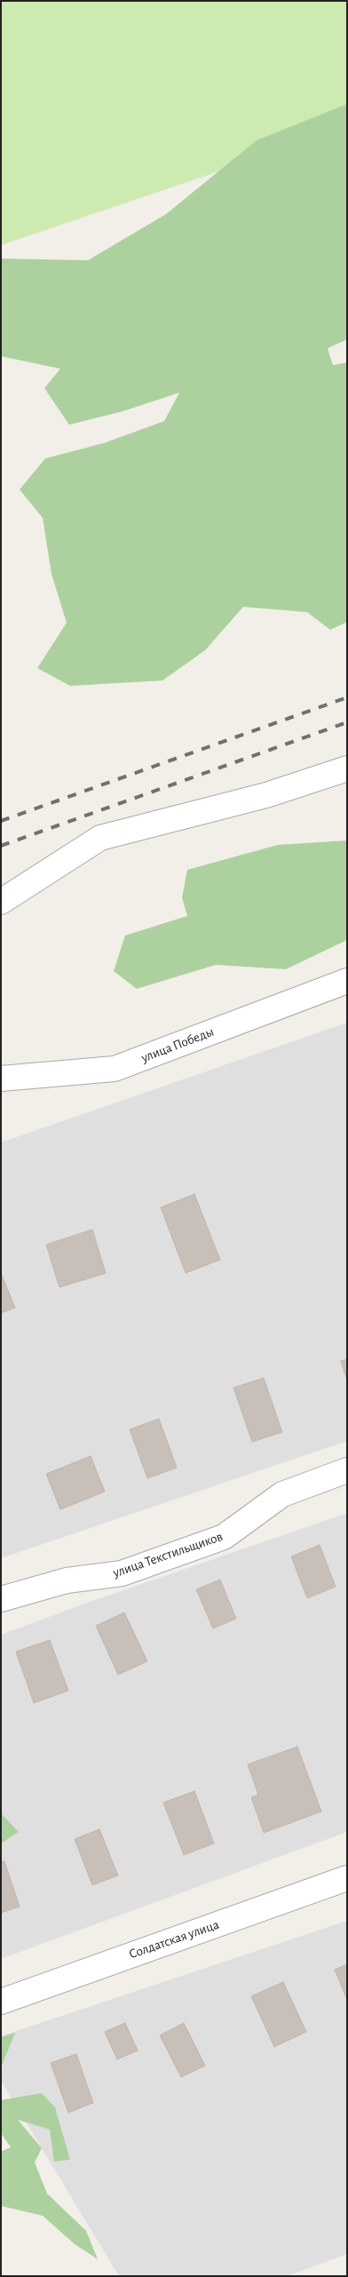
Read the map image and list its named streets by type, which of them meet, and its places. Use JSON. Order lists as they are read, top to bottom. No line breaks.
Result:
{"streets":{"street":["улица Победы","улица Текстильщиков","Солдатская улица"]}}
